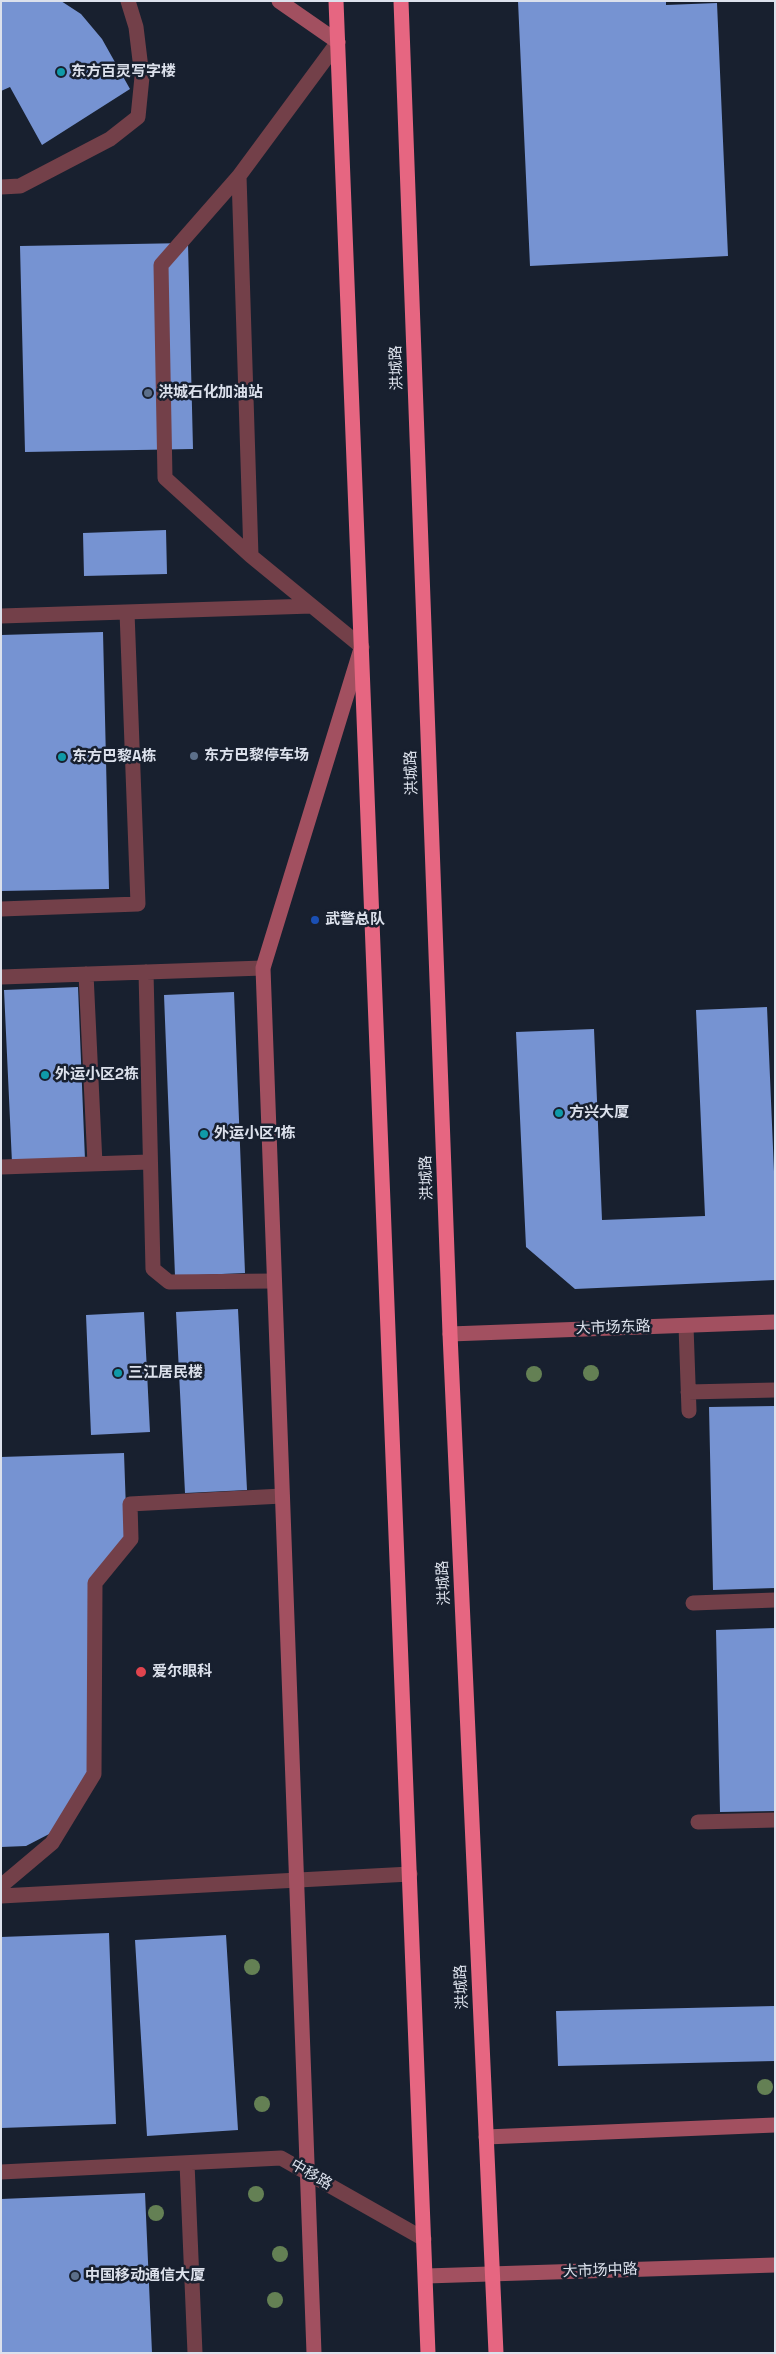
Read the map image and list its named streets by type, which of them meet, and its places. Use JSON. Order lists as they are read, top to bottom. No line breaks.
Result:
{"streets":{"highway":["洪城路"],"main road":["大市场东路","大市场中路"],"street":["中移路"]},"crossings":[["洪城路","大市场东路"],["洪城路","大市场中路"]],"places":["东方百灵写字楼","洪城石化加油站","东方巴黎停车场","东方巴黎A栋","武警总队","外运小区2栋","方兴大厦","外运小区1栋","三江居民楼","爱尔眼科","中国移动通信大厦"]}
